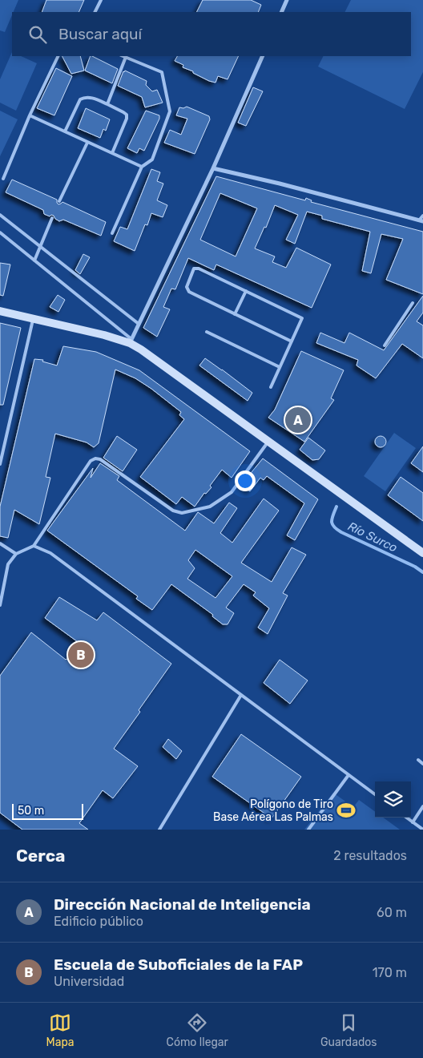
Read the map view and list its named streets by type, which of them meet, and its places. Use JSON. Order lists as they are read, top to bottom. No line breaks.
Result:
{"water":["Río Surco"],"places":{"sports":["Polígono de Tiro Base Aérea Las Palmas"]},"scale_bar":"50 m","page":{"search":"Buscar aquí","pins":["A","B"],"scale":"50 m","heading":["Cerca","2 resultados"],"list":[{"mark":"A","name":"Dirección Nacional de Inteligencia","note":"Edificio público","value":"60 m"},{"mark":"B","name":"Escuela de Suboficiales de la FAP","note":"Universidad","value":"170 m"}],"nav":["Mapa","Cómo llegar","Guardados"]}}
